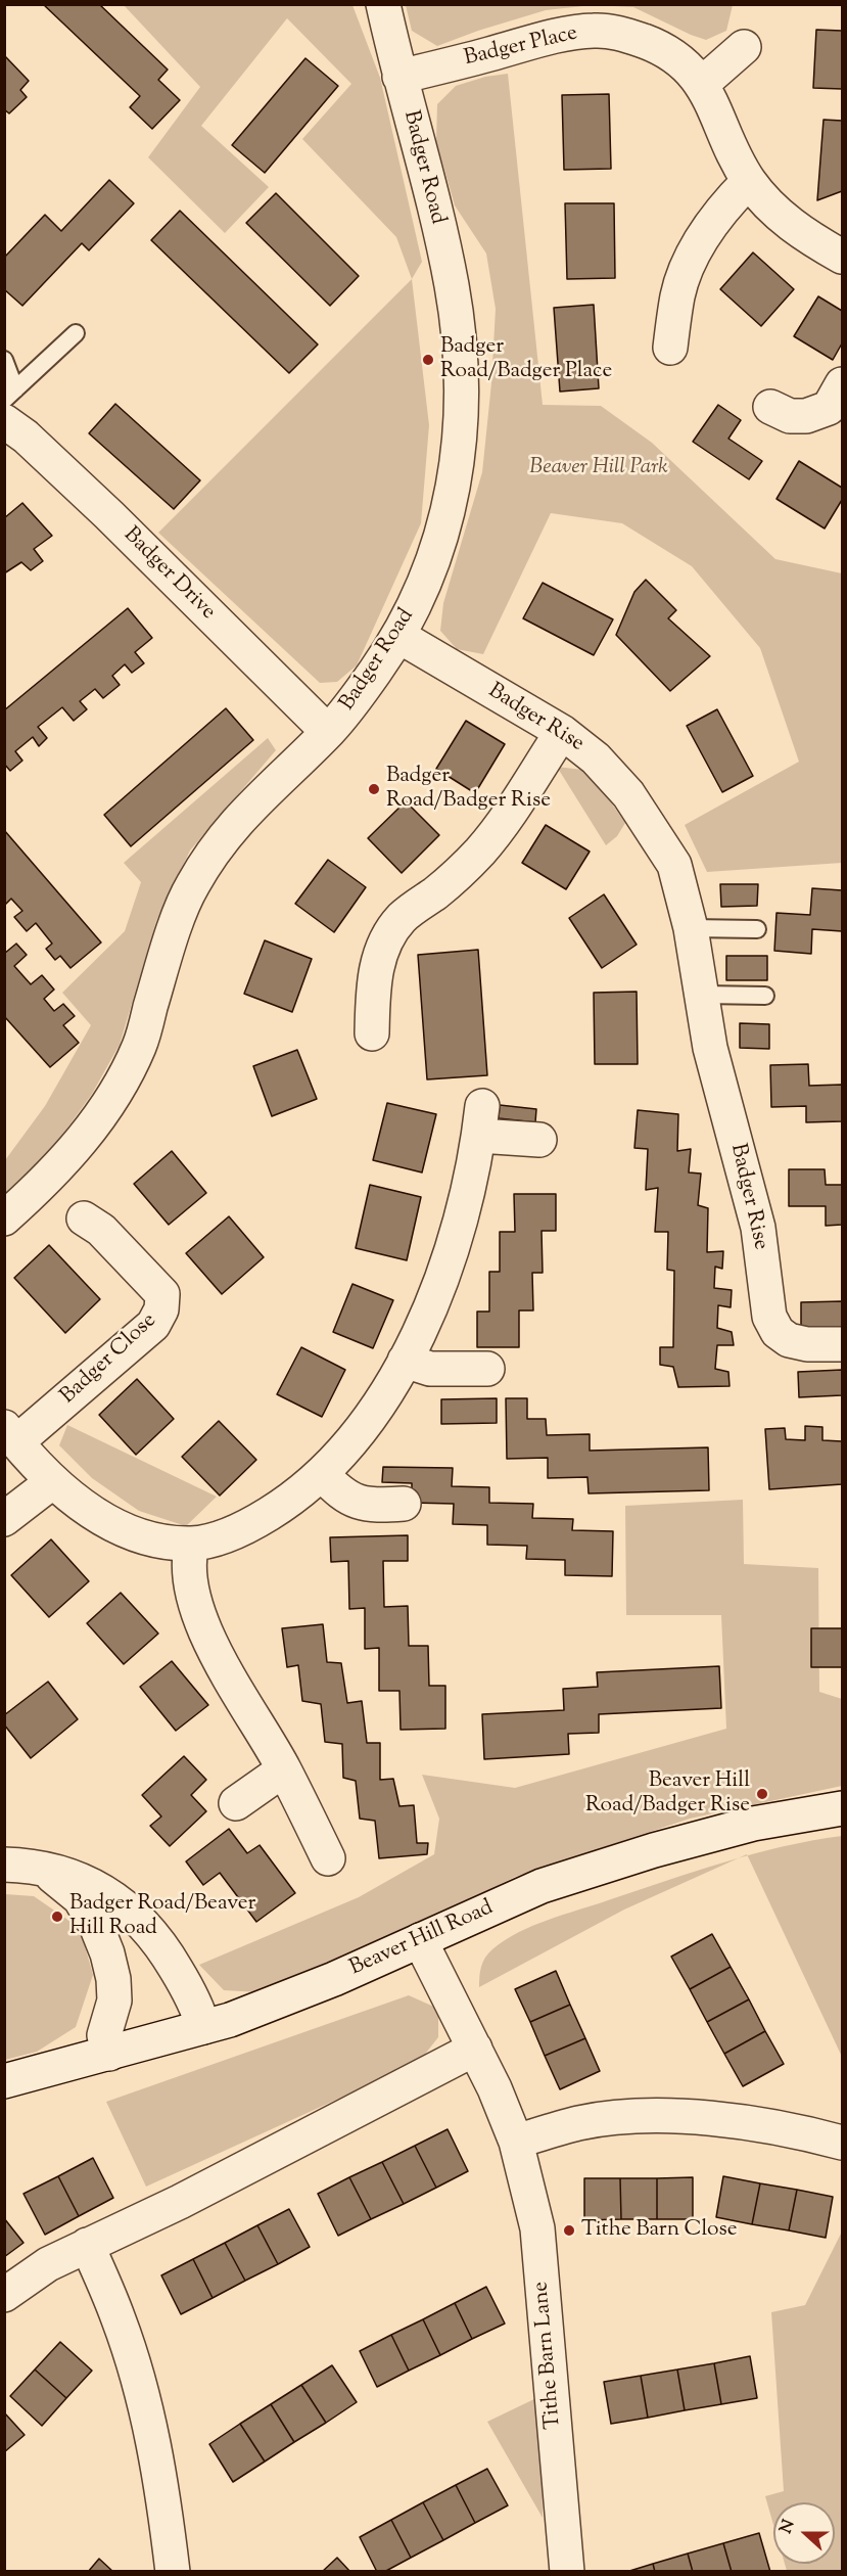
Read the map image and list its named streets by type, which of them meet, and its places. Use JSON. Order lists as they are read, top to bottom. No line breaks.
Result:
{"streets":{"street":["Badger Place","Badger Road","Badger Drive","Badger Rise","Badger Close","Beaver Hill Road","Tithe Barn Lane"]},"crossings":[["Badger Place","Badger Road"],["Badger Road","Badger Drive"],["Badger Road","Badger Rise"],["Beaver Hill Road","Tithe Barn Lane"]],"parks":["Beaver Hill Park"],"places":["Badger Road/Badger Place","Badger Road/Badger Rise","Beaver Hill Road/Badger Rise","Badger Road/Beaver Hill Road","Tithe Barn Close"],"north":"left"}
